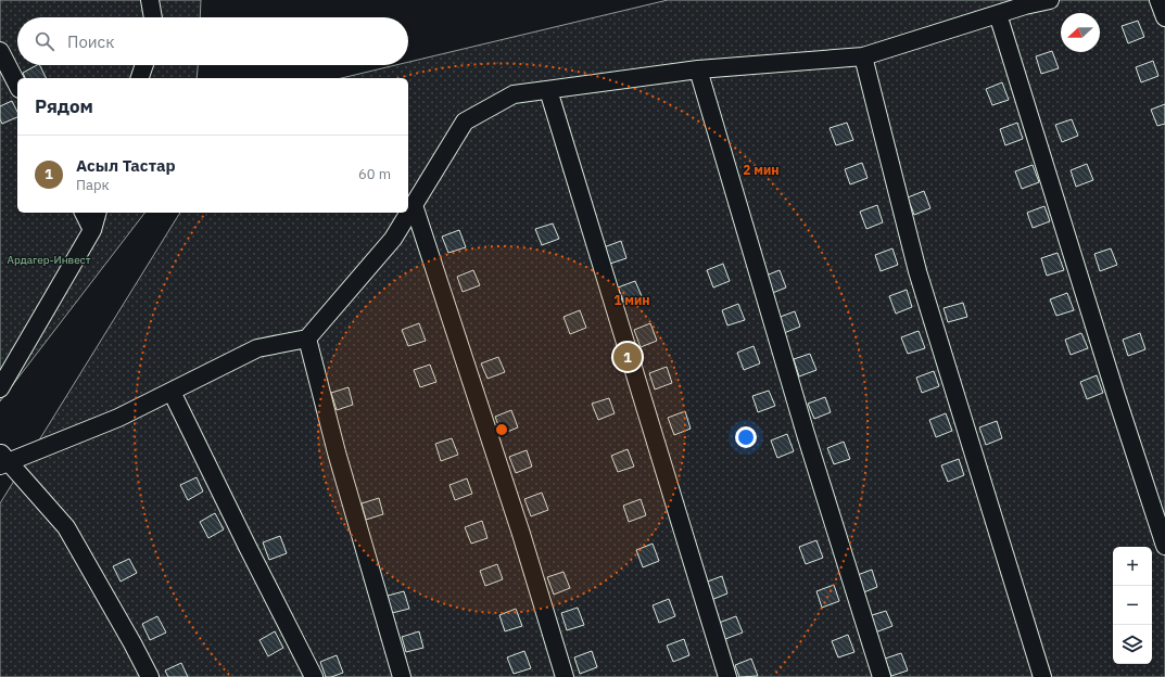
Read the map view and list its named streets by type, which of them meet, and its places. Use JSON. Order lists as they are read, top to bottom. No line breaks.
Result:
{"parks":["Ардагер-Инвест"],"north":"left","page":{"search":"Поиск","heading":"Рядом","list":[{"mark":"1","name":"Асыл Тастар","note":"Парк","value":"60 m"}],"pins":"1","map_buttons":["+","−"]},"rings":["2 мин","1 мин"]}
